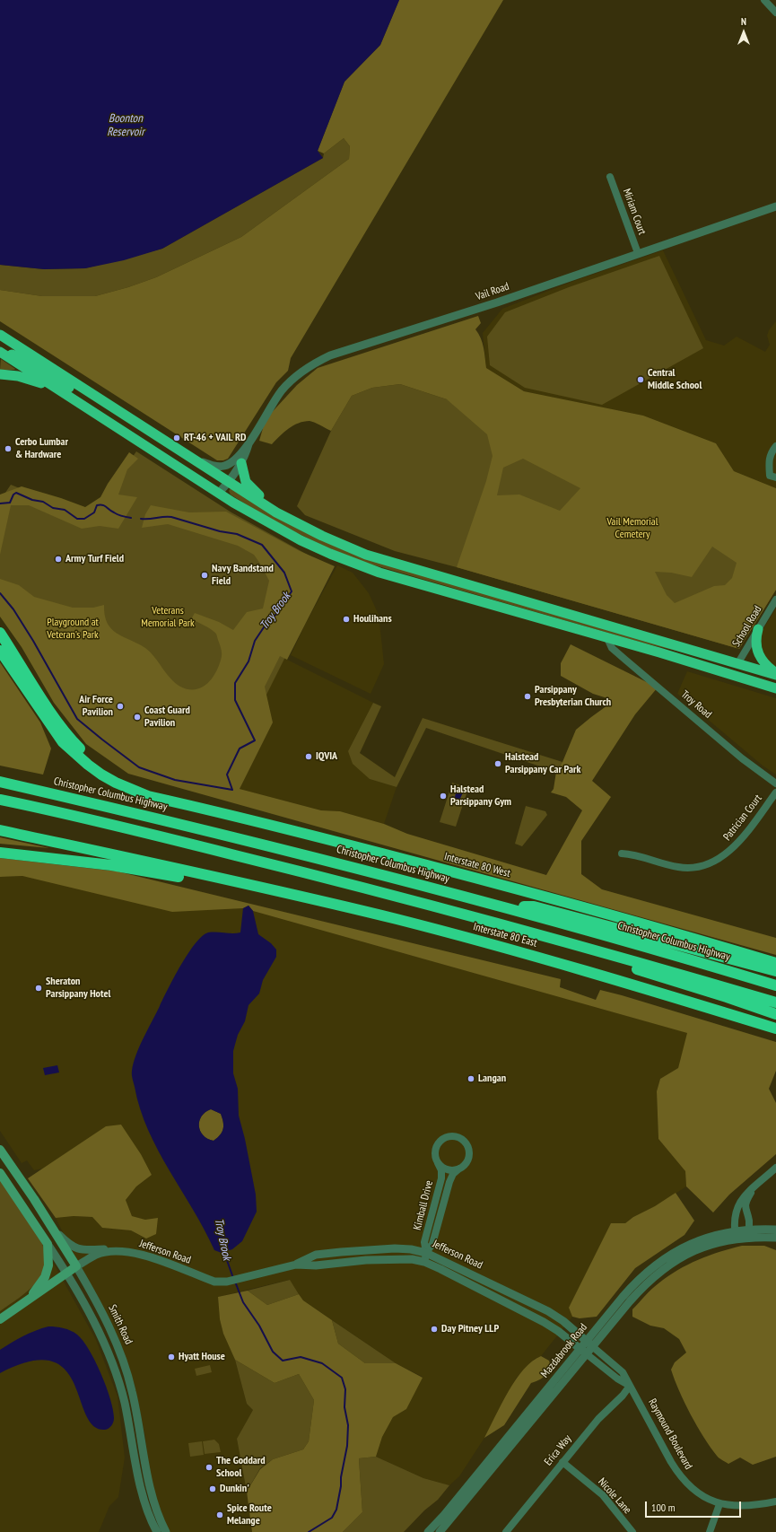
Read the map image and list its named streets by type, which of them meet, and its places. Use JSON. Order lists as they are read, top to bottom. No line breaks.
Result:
{"streets":{"highway":["Christopher Columbus Highway","Interstate 80 West","Interstate 80 East"],"main road":["Jefferson Road","Smith Road"],"street":["Miriam Court","Vail Road","School Road","Troy Road","Patrician Court","Kimball Drive","Mazdabrook Road","Raymound Boulevard","Erica Way","Nicole Lane"]},"crossings":[["Miriam Court","Vail Road"],["Kimball Drive","Jefferson Road"],["Jefferson Road","Smith Road"],["Jefferson Road","Mazdabrook Road"],["Jefferson Road","Raymound Boulevard"],["Mazdabrook Road","Raymound Boulevard"],["Raymound Boulevard","Erica Way"],["Erica Way","Nicole Lane"]],"water":["Boonton Reservoir","Troy Brook"],"parks":["Vail Memorial Cemetery","Veterans Memorial Park","Playground at Veteran's Park"],"places":["Central Middle School","RT-46 + VAIL RD","Cerbo Lumbar & Hardware","Army Turf Field","Navy Bandstand Field","Houlihans","Parsippany Presbyterian Church","Air Force Pavilion","Coast Guard Pavilion","IQVIA","Halstead Parsippany Car Park","Halstead Parsippany Gym","Sheraton Parsippany Hotel","Langan","Day Pitney LLP","Hyatt House","The Goddard School","Dunkin'","Spice Route Melange"],"scale_bar":"100 m","north":"top"}
